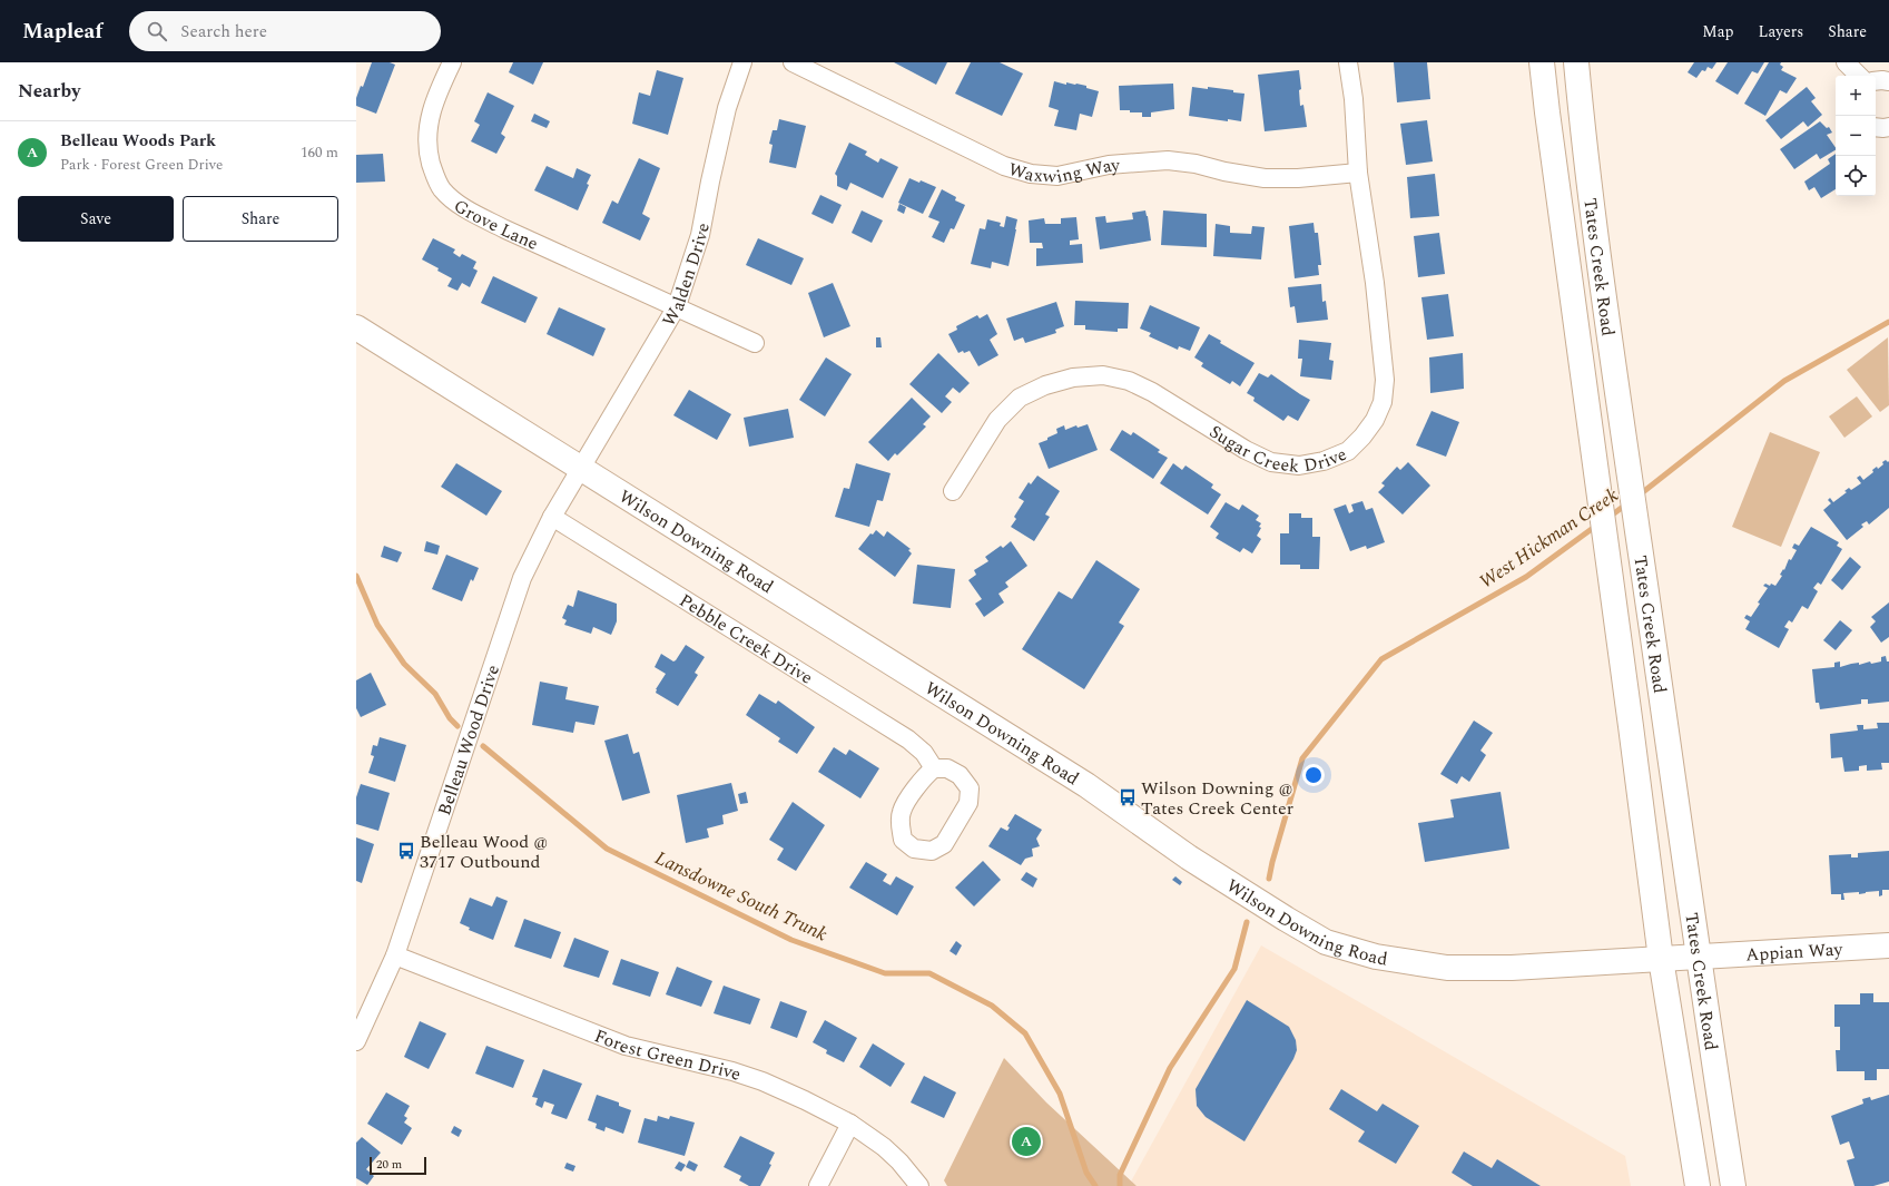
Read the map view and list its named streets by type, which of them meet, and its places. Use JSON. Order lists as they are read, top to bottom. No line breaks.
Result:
{"streets":{"main road":["Tates Creek Road","Wilson Downing Road","Appian Way"],"street":["Waxwing Way","Grove Lane","Walden Drive","Sugar Creek Drive","Pebble Creek Drive","Belleau Wood Drive","Forest Green Drive"]},"crossings":[["Waxwing Way","Sugar Creek Drive"],["Grove Lane","Walden Drive"],["Tates Creek Road","Wilson Downing Road"],["Tates Creek Road","Appian Way"],["Walden Drive","Wilson Downing Road"],["Walden Drive","Belleau Wood Drive"],["Wilson Downing Road","Belleau Wood Drive"],["Wilson Downing Road","Appian Way"],["Pebble Creek Drive","Belleau Wood Drive"],["Belleau Wood Drive","Forest Green Drive"]],"water":["West Hickman Creek","Lansdowne South Trunk"],"places":{"bus stop":["Wilson Downing @ Tates Creek Center","Belleau Wood @ 3717 Outbound"]},"scale_bar":"20 m","page":{"header":"Mapleaf","search":"Search here","nav":["Map","Layers","Share"],"heading":"Nearby","map_buttons":["+","−"],"list":[{"mark":"A","name":"Belleau Woods Park","note":"Park · Forest Green Drive","value":"160 m"}],"buttons":["Save","Share"],"pins":"A","scale":"20 m"}}
